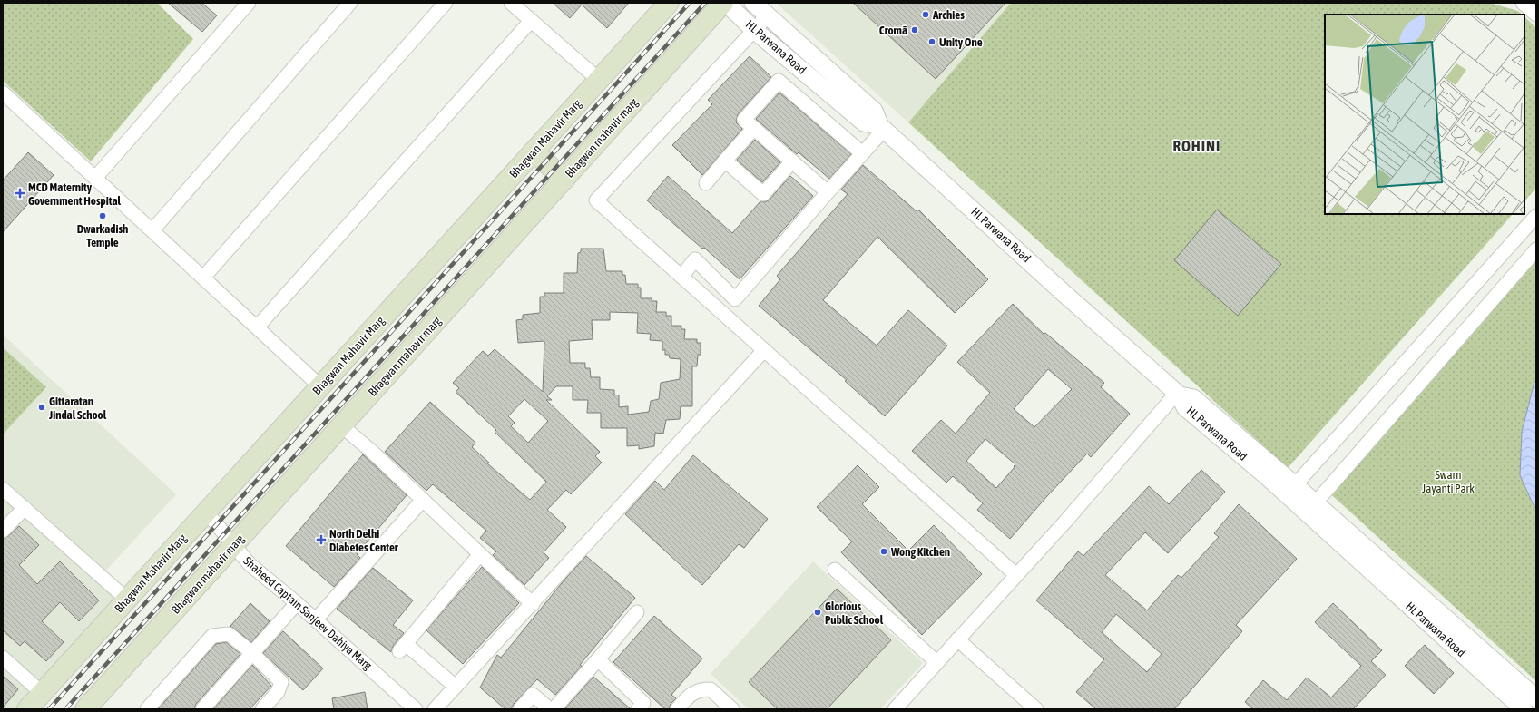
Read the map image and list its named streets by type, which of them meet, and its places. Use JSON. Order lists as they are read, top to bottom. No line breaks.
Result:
{"streets":{"main road":["Bhagwan mahavir marg","Bhagwan Mahavir Marg"],"street":["HL Parwana Road","Shaheed Captain Sanjeev Dahiya Marg"]},"crossings":[["Bhagwan mahavir marg","Shaheed Captain Sanjeev Dahiya Marg"],["Bhagwan Mahavir Marg","Shaheed Captain Sanjeev Dahiya Marg"]],"districts":["ROHINI"],"parks":["Swarn Jayanti Park"],"places":{"other":["Archies","Cromā","Unity One","Dwarkadish Temple","Gittaratan Jindal School","Wong Kitchen","Glorious Public School"],"health":["MCD Maternity Government Hospital","North Delhi Diabetes Center"]}}
